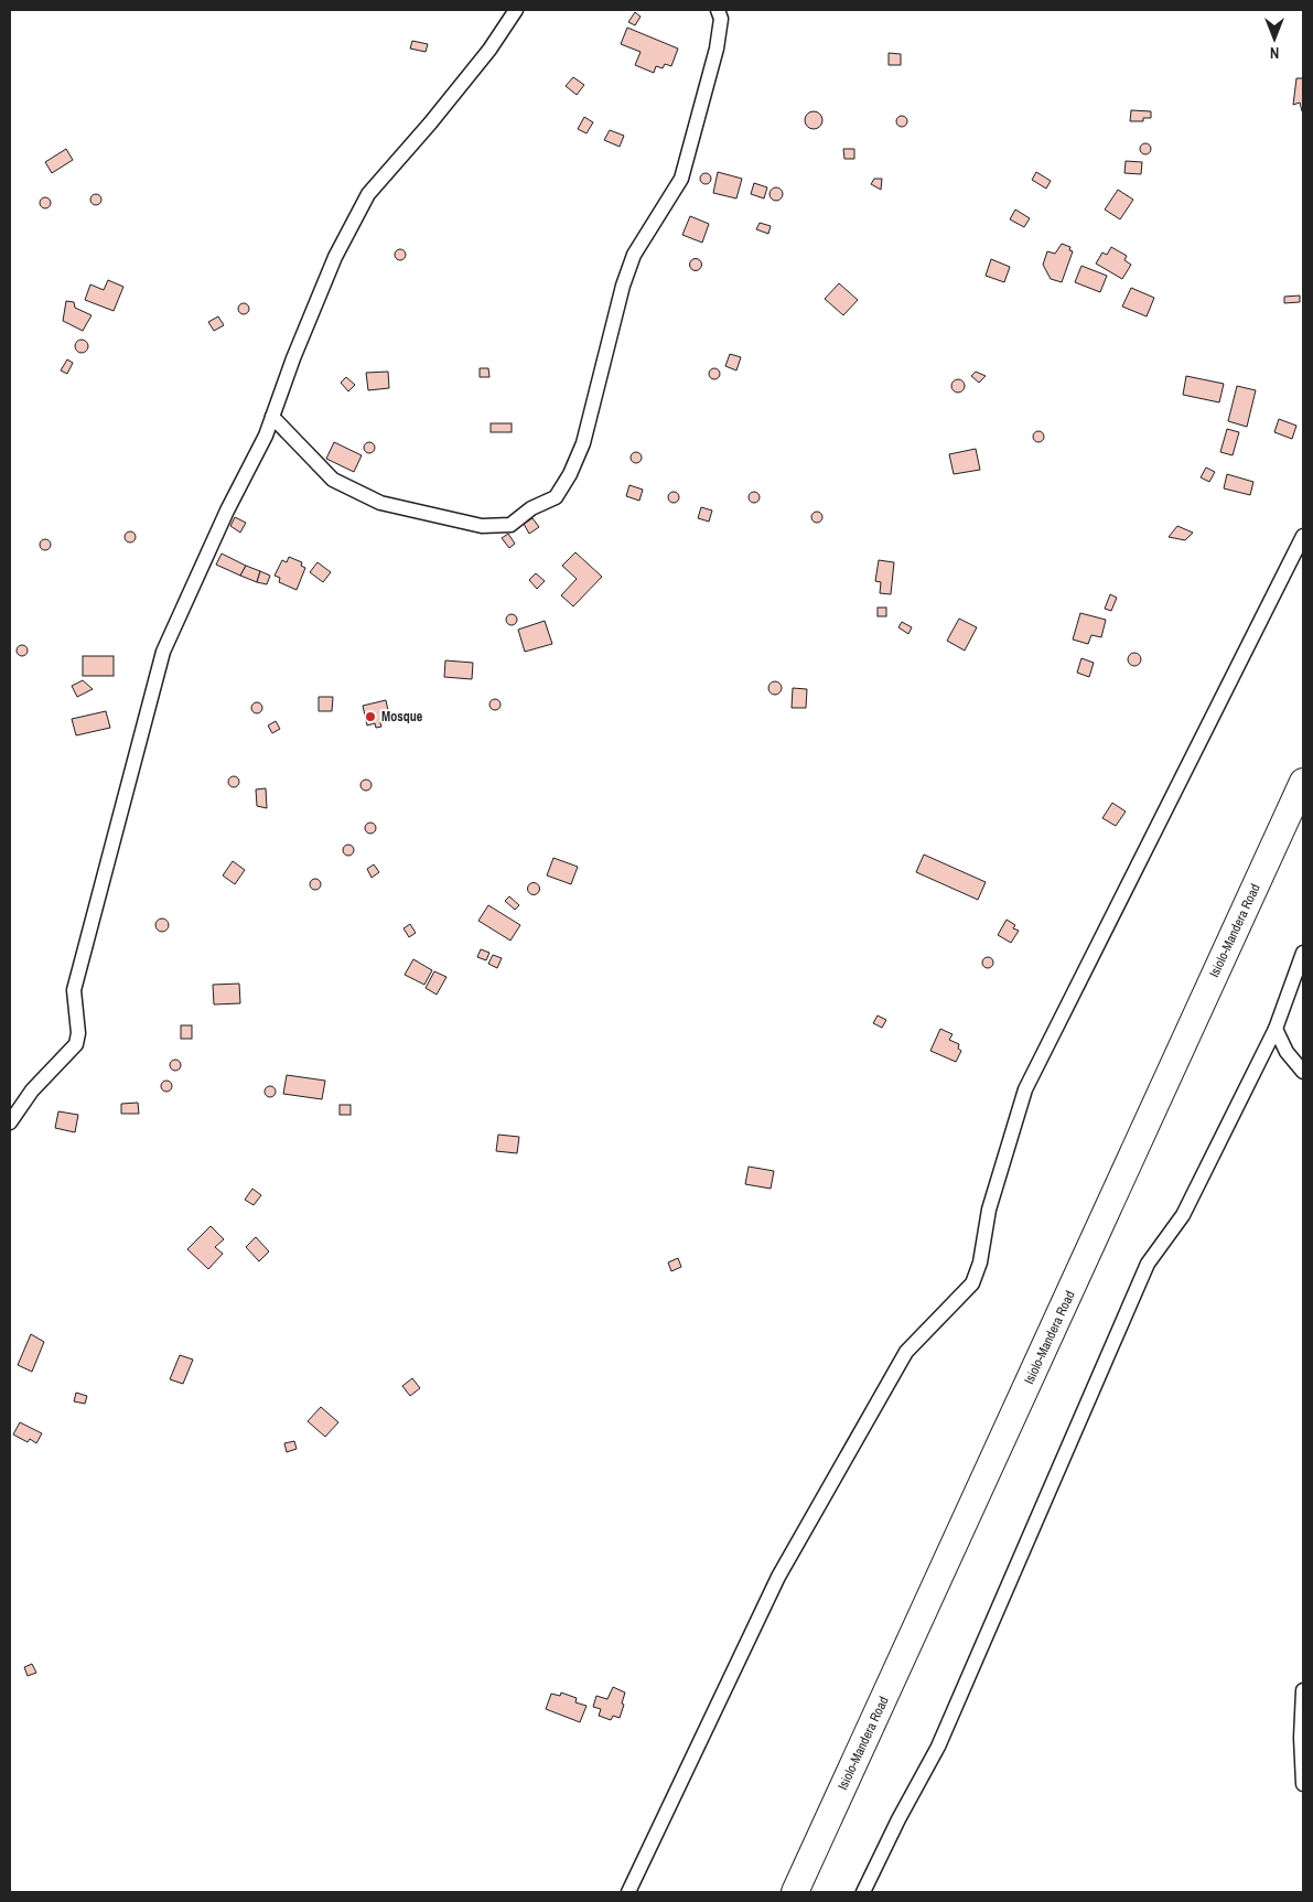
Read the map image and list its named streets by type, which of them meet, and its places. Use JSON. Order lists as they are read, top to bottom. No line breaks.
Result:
{"streets":{"highway":["Isiolo-Mandera Road"]},"places":["Mosque"],"north":"bottom"}
